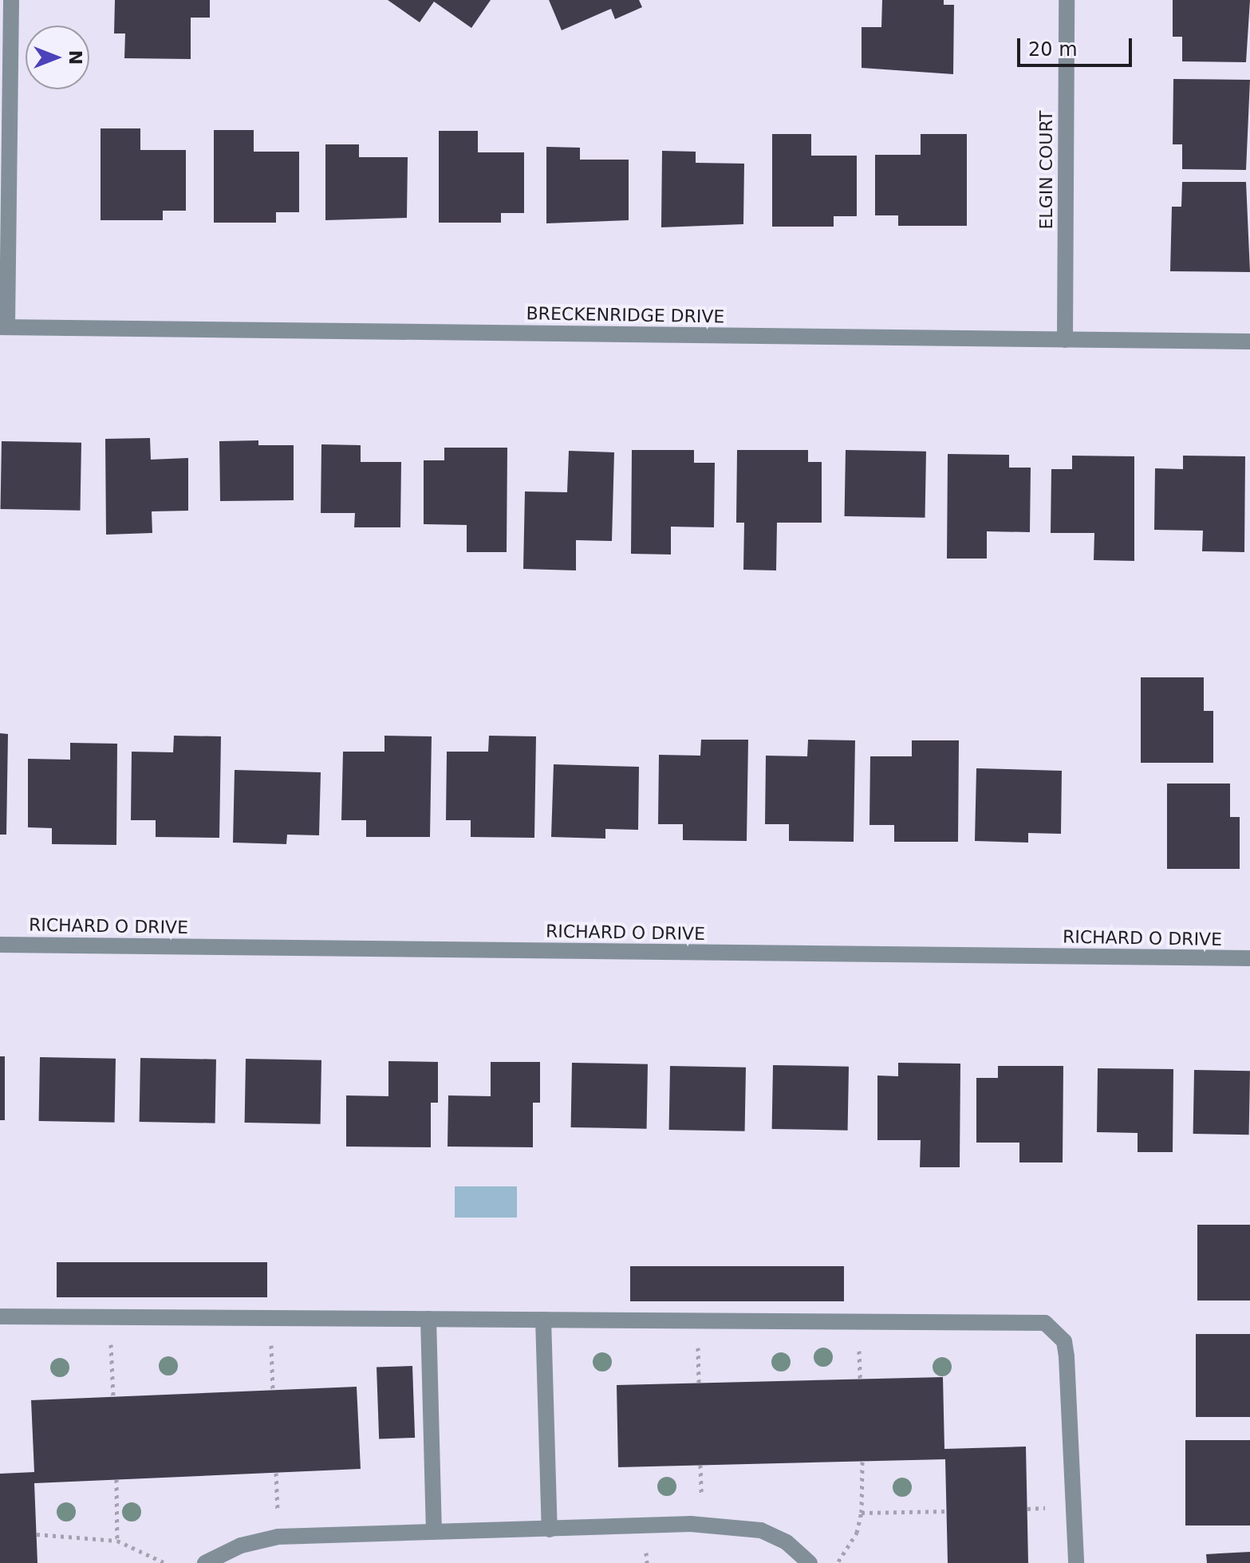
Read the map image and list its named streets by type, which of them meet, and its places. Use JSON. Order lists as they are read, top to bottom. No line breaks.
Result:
{"streets":{"street":["ELGIN COURT","BRECKENRIDGE DRIVE","RICHARD O DRIVE"]},"crossings":[["ELGIN COURT","BRECKENRIDGE DRIVE"]],"scale_bar":"20 m","north":"right"}
